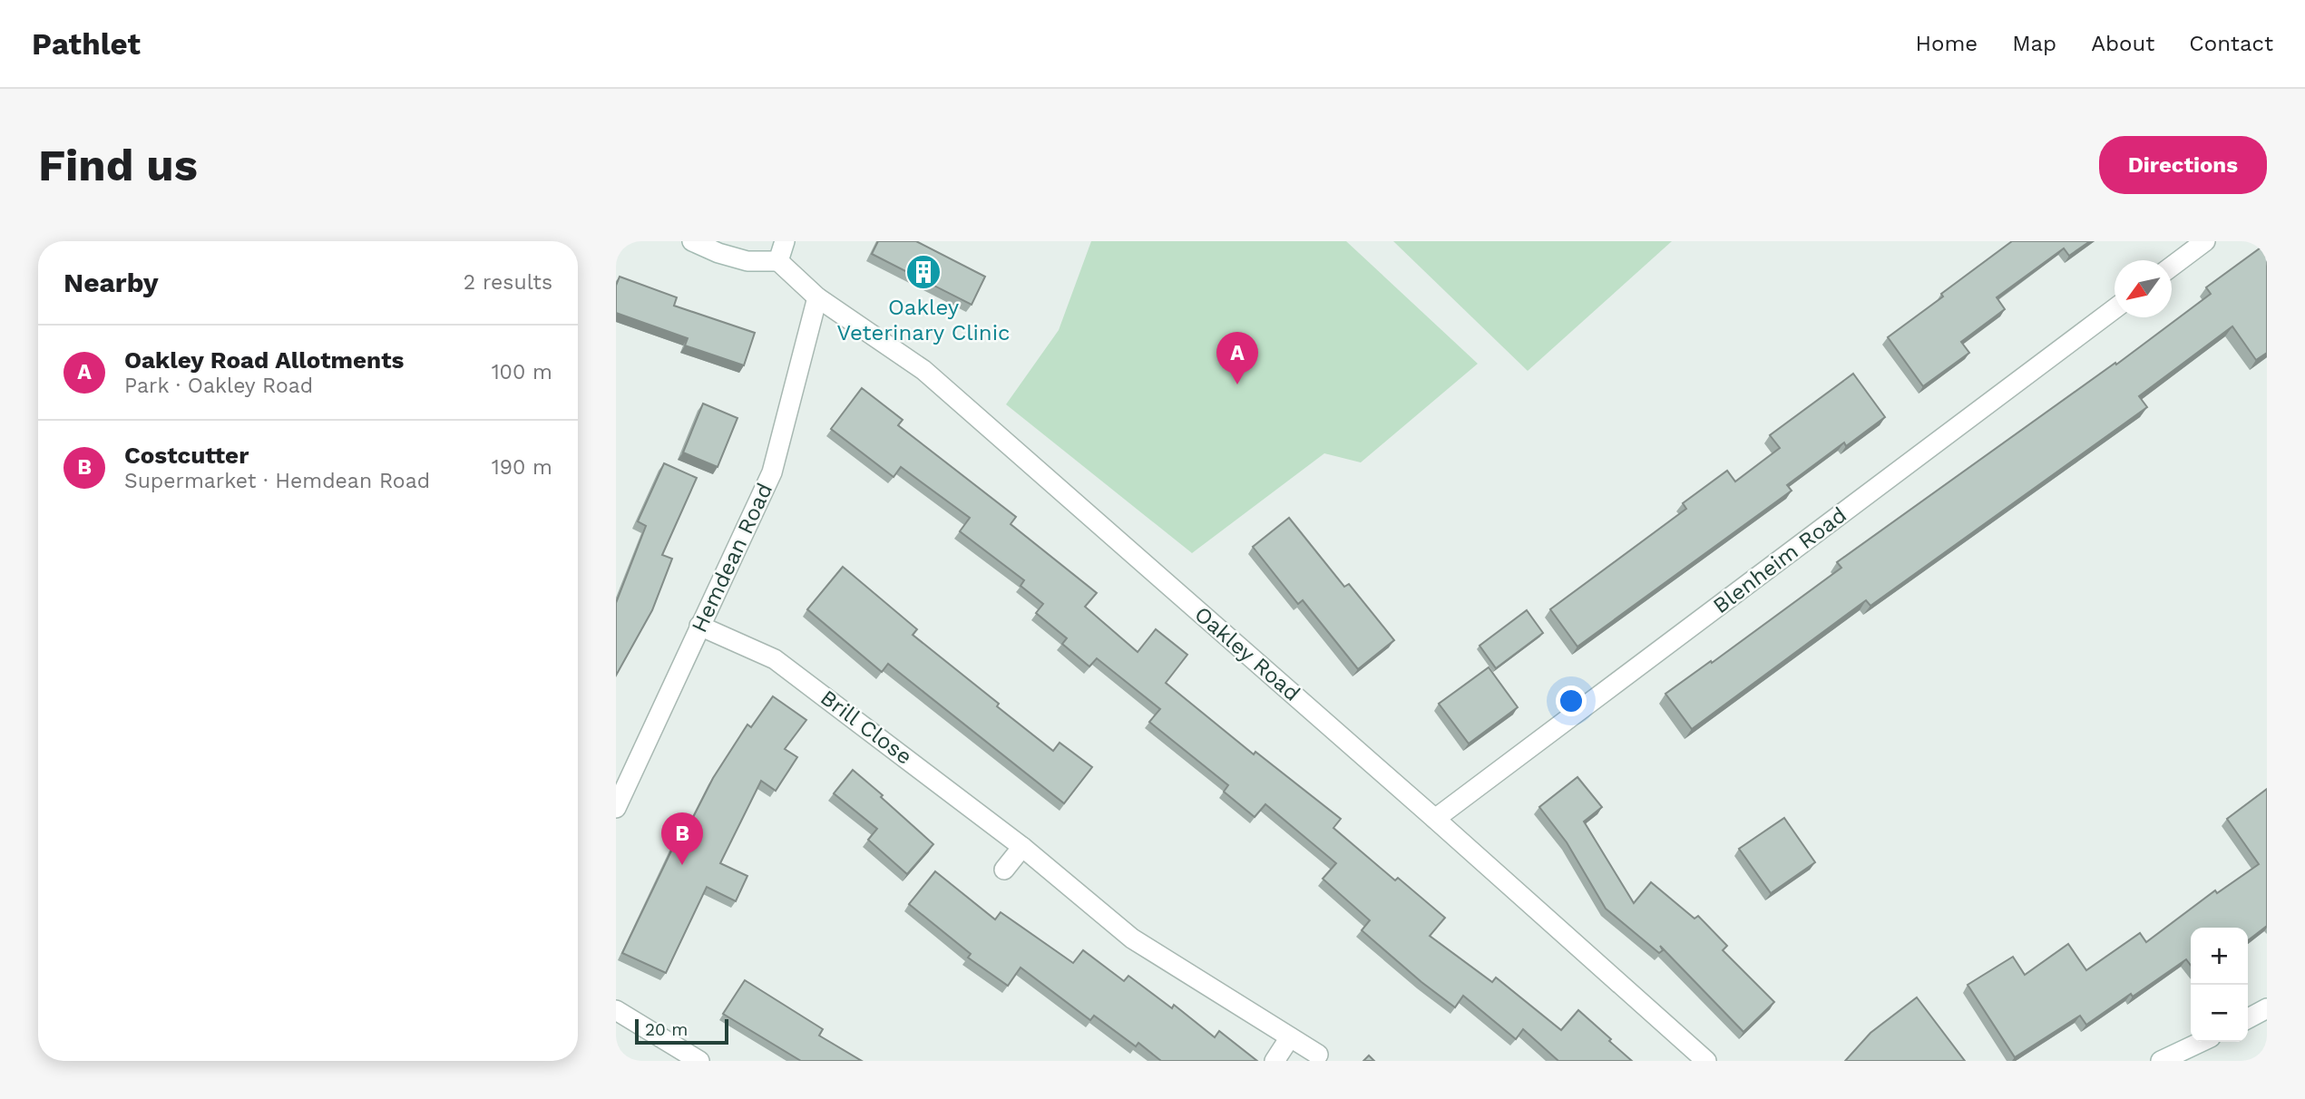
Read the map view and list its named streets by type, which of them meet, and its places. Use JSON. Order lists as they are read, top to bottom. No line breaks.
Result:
{"streets":{"street":["Hemdean Road","Blenheim Road","Oakley Road","Brill Close"]},"crossings":[["Hemdean Road","Oakley Road"],["Hemdean Road","Brill Close"],["Blenheim Road","Oakley Road"]],"places":{"building":["Oakley Veterinary Clinic"]},"scale_bar":"20 m","north":"bottom left","page":{"header":"Pathlet","nav":["Home","Map","About","Contact"],"buttons":"Directions","title":"Find us","heading":["Nearby","2 results"],"list":[{"mark":"A","name":"Oakley Road Allotments","note":"Park · Oakley Road","value":"100 m"},{"mark":"B","name":"Costcutter","note":"Supermarket · Hemdean Road","value":"190 m"}],"pins":["A","B"],"map_buttons":["+","−"],"scale":"20 m"}}
